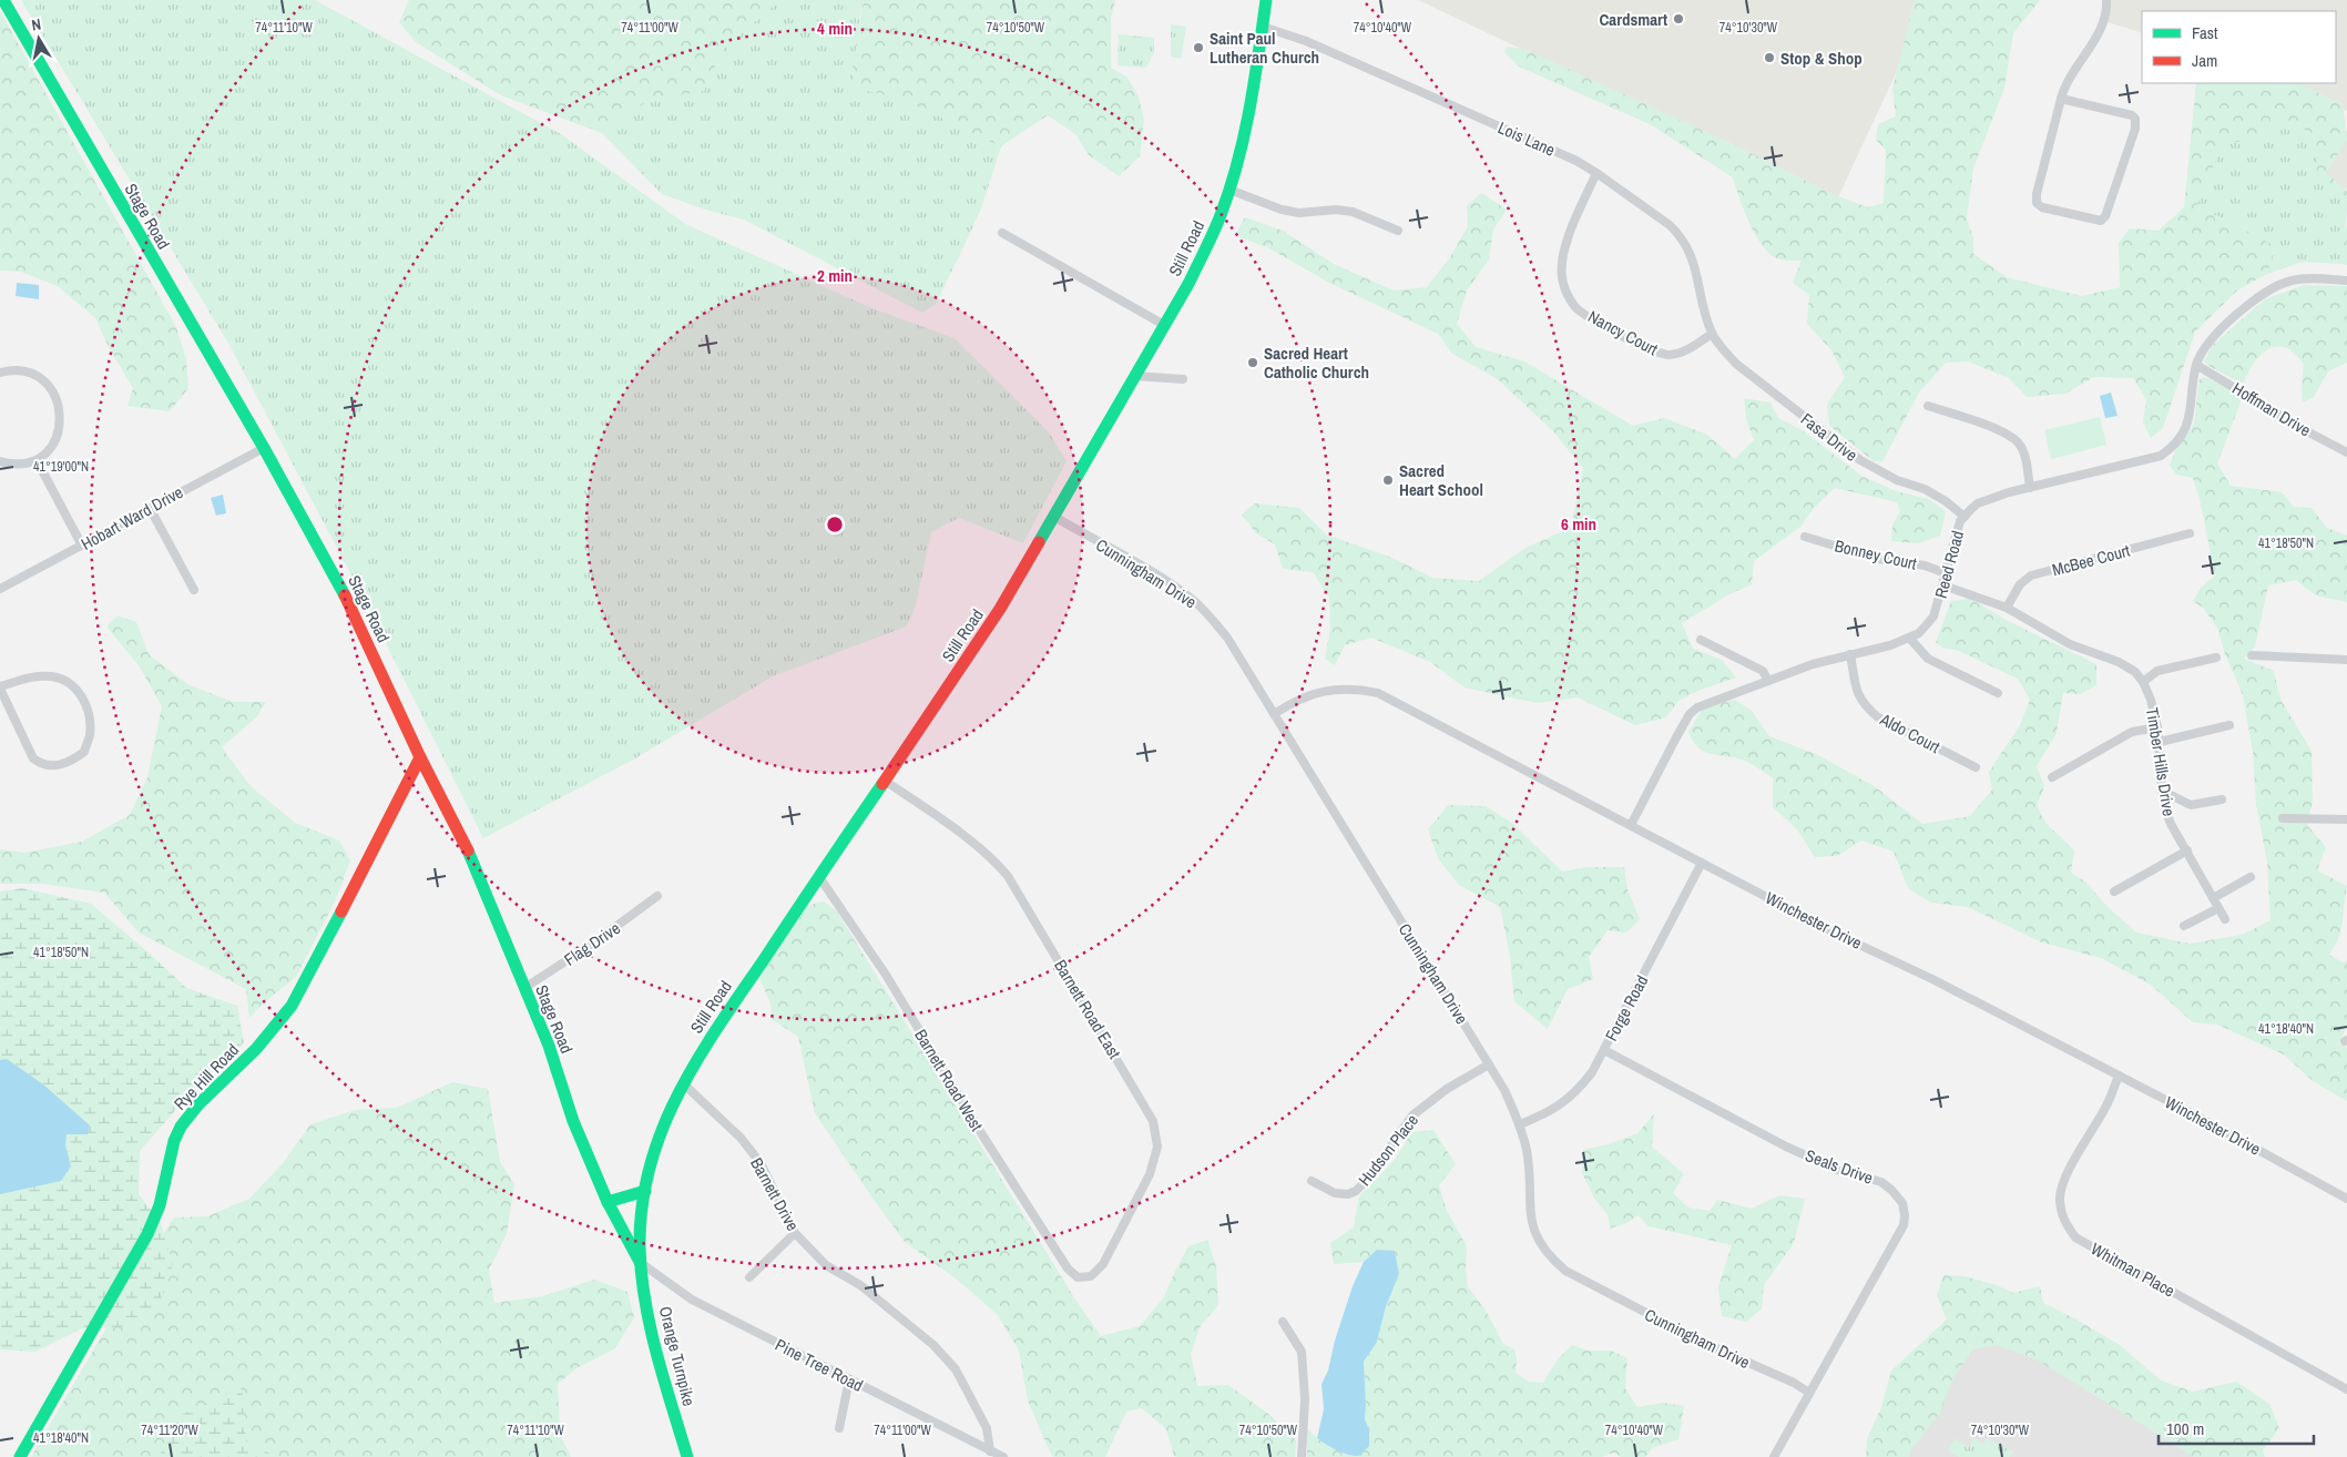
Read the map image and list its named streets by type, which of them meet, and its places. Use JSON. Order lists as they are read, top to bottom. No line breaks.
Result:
{"streets":{"street":["Lois Lane","Stage Road","Still Road","Nancy Court","Hoffman Drive","Fasa Drive","Hobart Ward Drive","Bonney Court","McBee Court","Reed Road","Cunningham Drive","Aldo Court","Timber Hills Drive","Winchester Drive","Flag Drive","Forge Road","Barnett Road East","Rye Hill Road","Barnett Road West","Hudson Place","Seals Drive","Barnett Drive","Whitman Place","Orange Turnpike","Pine Tree Road"]},"crossings":[["Lois Lane","Still Road"],["Lois Lane","Nancy Court"],["Lois Lane","Fasa Drive"],["Stage Road","Still Road"],["Stage Road","Hobart Ward Drive"],["Stage Road","Flag Drive"],["Stage Road","Rye Hill Road"],["Stage Road","Orange Turnpike"],["Stage Road","Pine Tree Road"],["Still Road","Cunningham Drive"],["Still Road","Barnett Road East"],["Still Road","Barnett Road West"],["Still Road","Barnett Drive"],["Still Road","Orange Turnpike"],["Still Road","Pine Tree Road"],["Nancy Court","Fasa Drive"],["Hoffman Drive","Reed Road"],["Fasa Drive","Reed Road"],["Bonney Court","Reed Road"],["Reed Road","Aldo Court"],["Reed Road","Winchester Drive"],["Cunningham Drive","Winchester Drive"],["Cunningham Drive","Forge Road"],["Cunningham Drive","Hudson Place"],["Cunningham Drive","Seals Drive"],["Winchester Drive","Forge Road"],["Winchester Drive","Whitman Place"],["Forge Road","Seals Drive"],["Barnett Road East","Barnett Road West"],["Barnett Drive","Pine Tree Road"],["Orange Turnpike","Pine Tree Road"]],"places":["Cardsmart","Saint Paul Lutheran Church","Stop & Shop","Sacred Heart Catholic Church","Sacred Heart School"],"legend":["Fast","Jam"],"scale_bar":"100 m","north":"top","coordinates":["74°11'10\"W","74°11'00\"W","74°10'50\"W","74°10'40\"W","74°10'30\"W","41°19'00\"N","41°18'50\"N","41°18'40\"N","74°11'20\"W"],"rings":["4 min","2 min","6 min"]}
